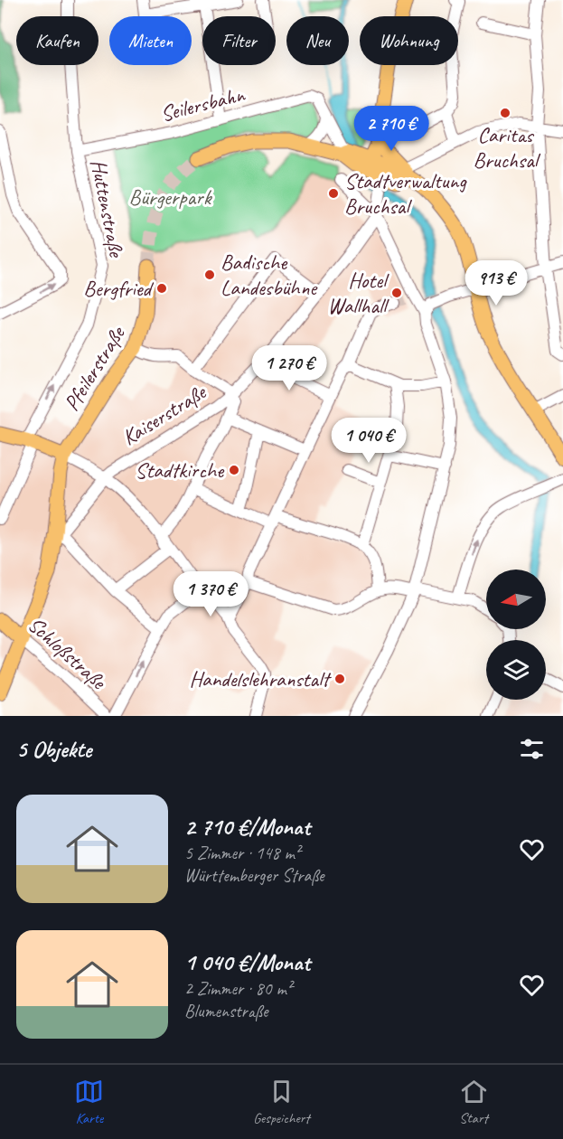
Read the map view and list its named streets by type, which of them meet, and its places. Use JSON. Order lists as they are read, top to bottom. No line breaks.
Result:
{"streets":{"main road":["Pfeilerstraße","Schloßstraße"],"street":["Seilersbahn","Huttenstraße","Kaiserstraße"]},"crossings":[["Seilersbahn","Huttenstraße"]],"one_way":["Huttenstraße"],"parks":["Bürgerpark"],"places":["Caritas Bruchsal","Stadtverwaltung Bruchsal","Badische Landesbühne","Bergfried","Hotel Wallhall","Stadtkirche","Handelslehranstalt"],"north":"left","page":{"chip":["Kaufen","Mieten","Filter","Neu","Wohnung"],"price":["2 710 €","913 €","1 270 €","1 040 €","1 370 €"],"heading":"5 Objekte","list":[{"name":"2 710 €/Monat","note":"5 Zimmer · 148 m² · Württemberger Straße"},{"name":"1 040 €/Monat","note":"2 Zimmer · 80 m² · Blumenstraße"}],"tabs":["Karte","Gespeichert","Start"]}}
